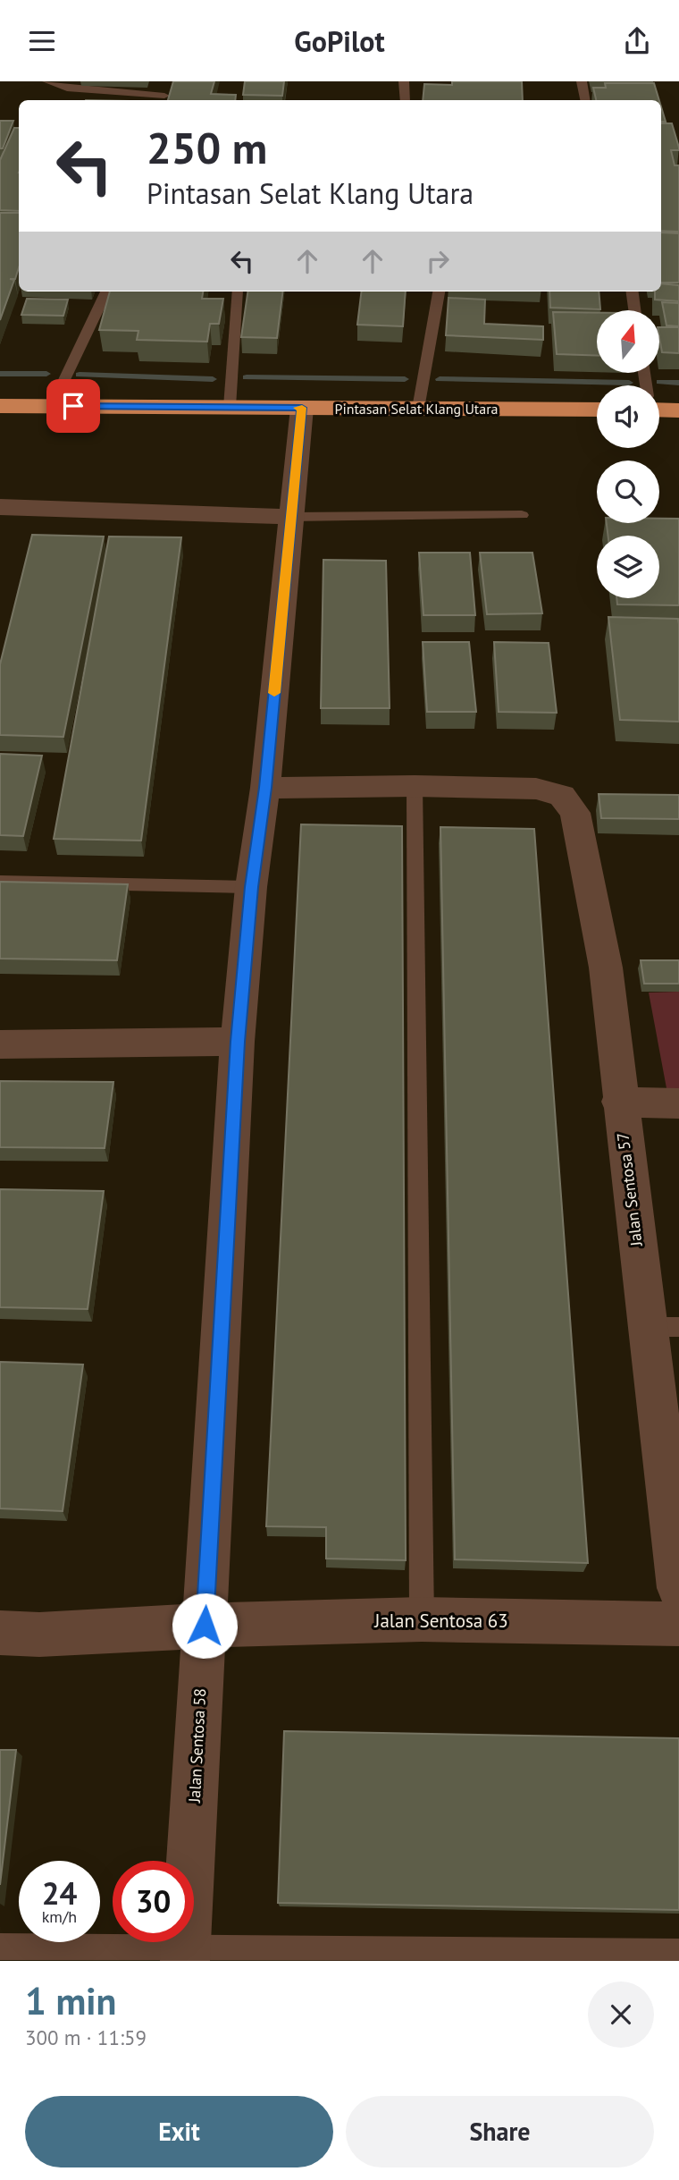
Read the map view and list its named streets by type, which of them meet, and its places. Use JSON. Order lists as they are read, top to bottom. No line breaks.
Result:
{"streets":{"highway":["Pintasan Selat Klang Utara"],"street":["Jalan Sentosa 57","Jalan Sentosa 63","Jalan Sentosa 58"]},"crossings":[["Pintasan Selat Klang Utara","Jalan Sentosa 58"],["Jalan Sentosa 63","Jalan Sentosa 58"]],"north":"top","page":{"header":"GoPilot","turn":["250 m","Pintasan Selat Klang Utara"],"speed":"24 km/h","limit":"30","heading":["1 min","300 m · 11:59"],"buttons":["Exit","Share"]}}
